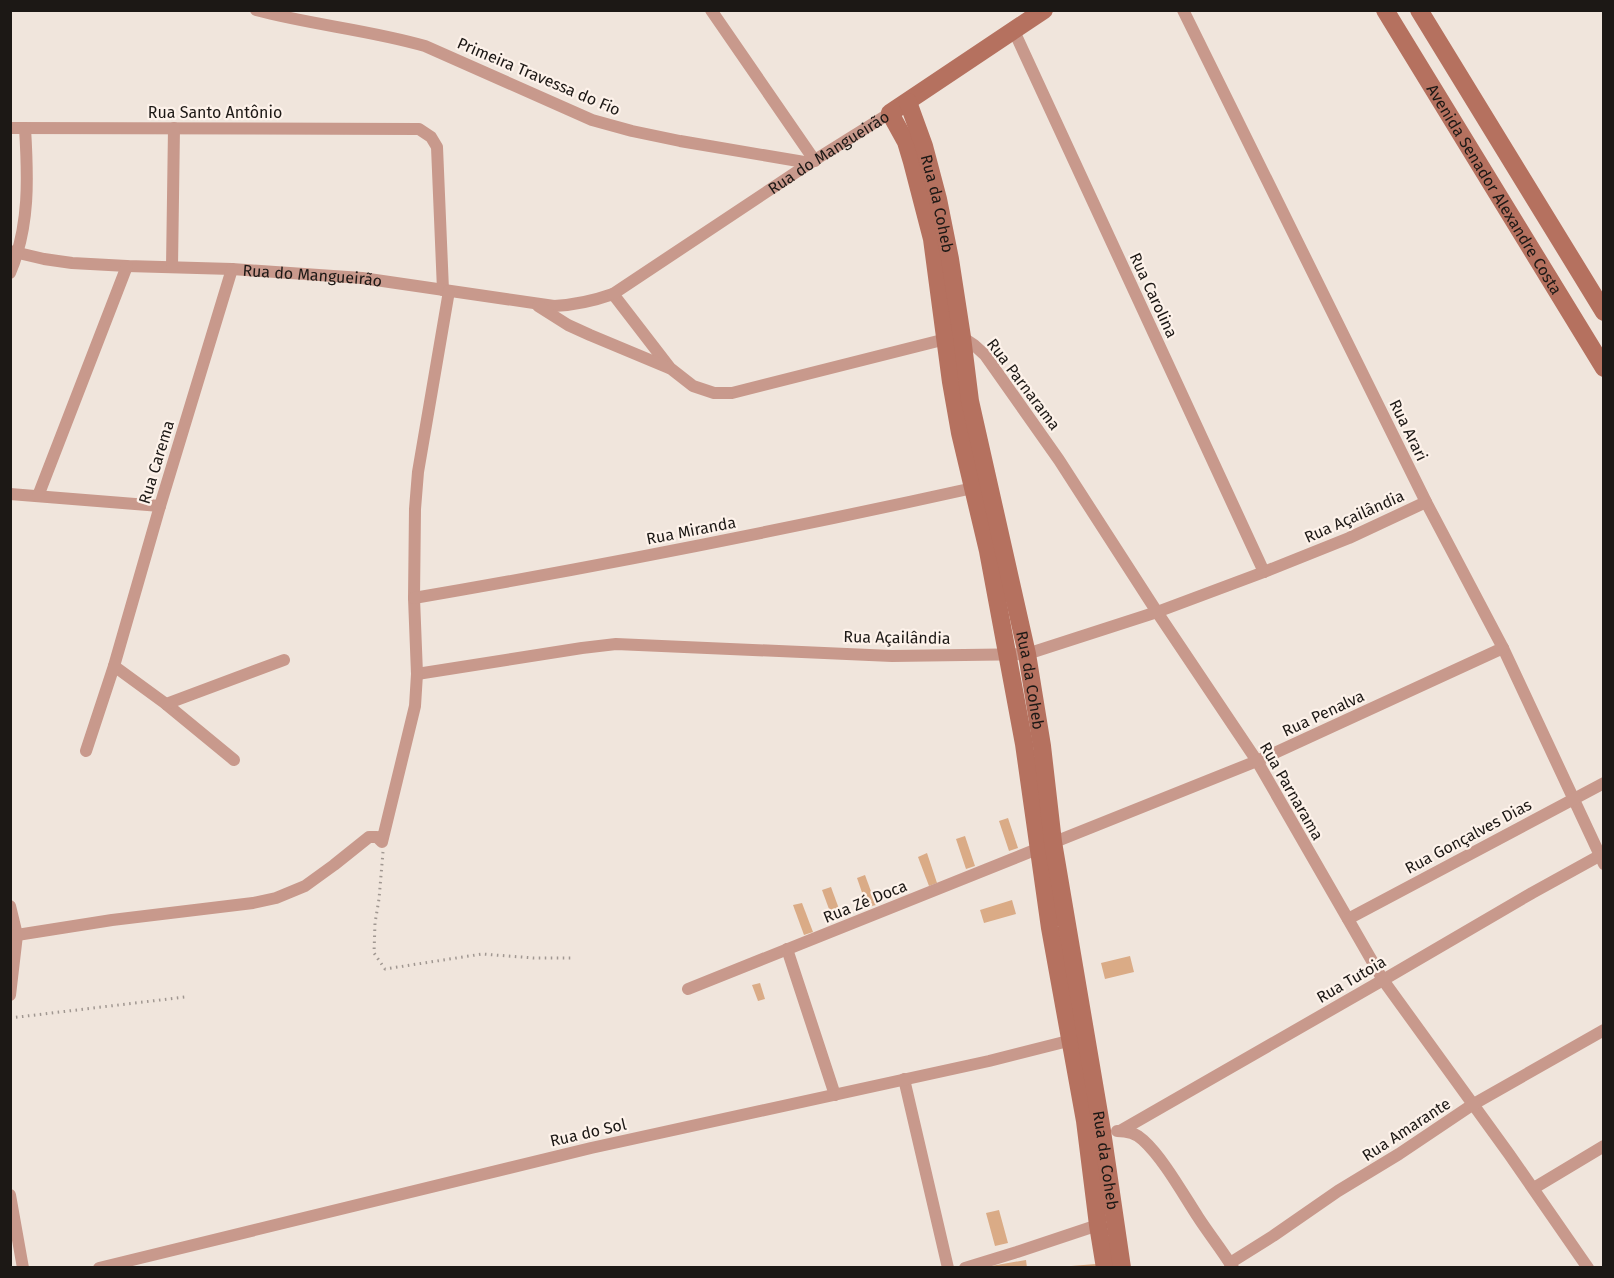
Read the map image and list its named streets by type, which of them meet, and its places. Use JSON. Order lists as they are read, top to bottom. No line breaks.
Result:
{"streets":{"street":["Primeira Travessa do Fio","Rua Santo Antônio","Rua do Mangueirão","Avenida Senador Alexandre Costa","Rua da Coheb","Rua Carolina","Rua Parnarama","Rua Arari","Rua Carema","Rua Açailândia","Rua Miranda","Rua Penalva","Rua Gonçalves Dias","Rua Zé Doca","Rua Tutoia","Rua Amarante","Rua do Sol"]},"crossings":[["Primeira Travessa do Fio","Rua do Mangueirão"],["Rua Santo Antônio","Rua do Mangueirão"],["Rua do Mangueirão","Rua da Coheb"],["Rua do Mangueirão","Rua Carolina"],["Rua do Mangueirão","Rua Carema"],["Rua da Coheb","Rua Parnarama"],["Rua da Coheb","Rua Açailândia"],["Rua da Coheb","Rua Miranda"],["Rua da Coheb","Rua Penalva"],["Rua da Coheb","Rua Zé Doca"],["Rua da Coheb","Rua Tutoia"],["Rua da Coheb","Rua do Sol"],["Rua Carolina","Rua Açailândia"],["Rua Parnarama","Rua Açailândia"],["Rua Parnarama","Rua Penalva"],["Rua Parnarama","Rua Gonçalves Dias"],["Rua Parnarama","Rua Tutoia"],["Rua Parnarama","Rua Amarante"],["Rua Arari","Rua Açailândia"],["Rua Arari","Rua Penalva"],["Rua Arari","Rua Gonçalves Dias"],["Rua Arari","Rua Tutoia"],["Rua Penalva","Rua Zé Doca"]]}
